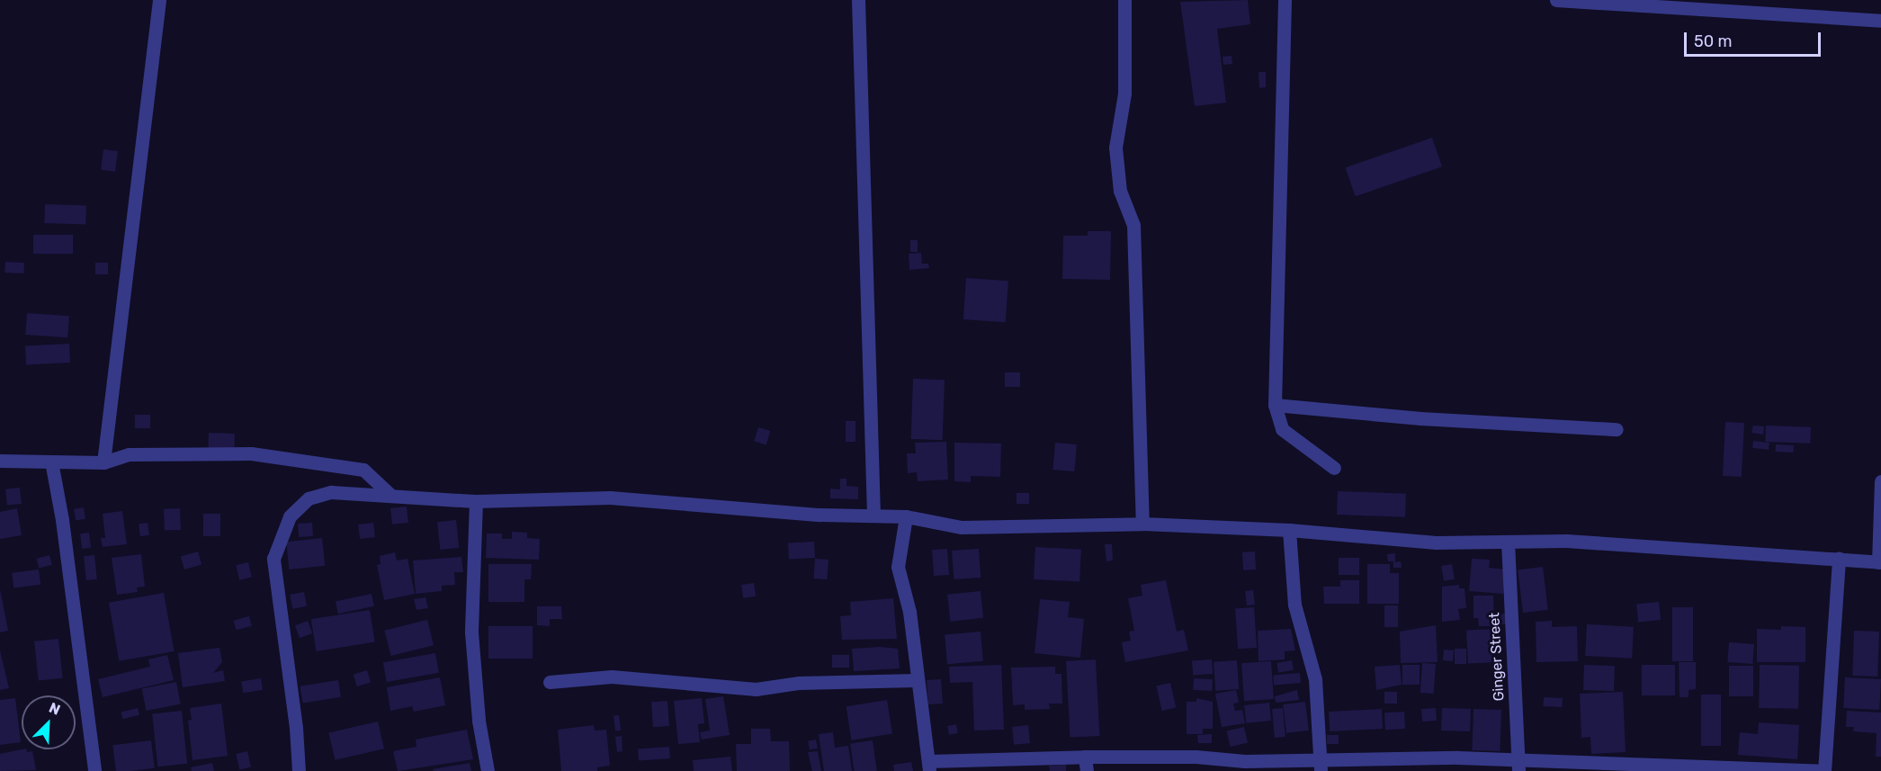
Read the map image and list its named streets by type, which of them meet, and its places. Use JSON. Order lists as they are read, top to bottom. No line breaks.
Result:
{"streets":{"street":["Ginger Street"]},"scale_bar":"50 m","north":"top right"}
